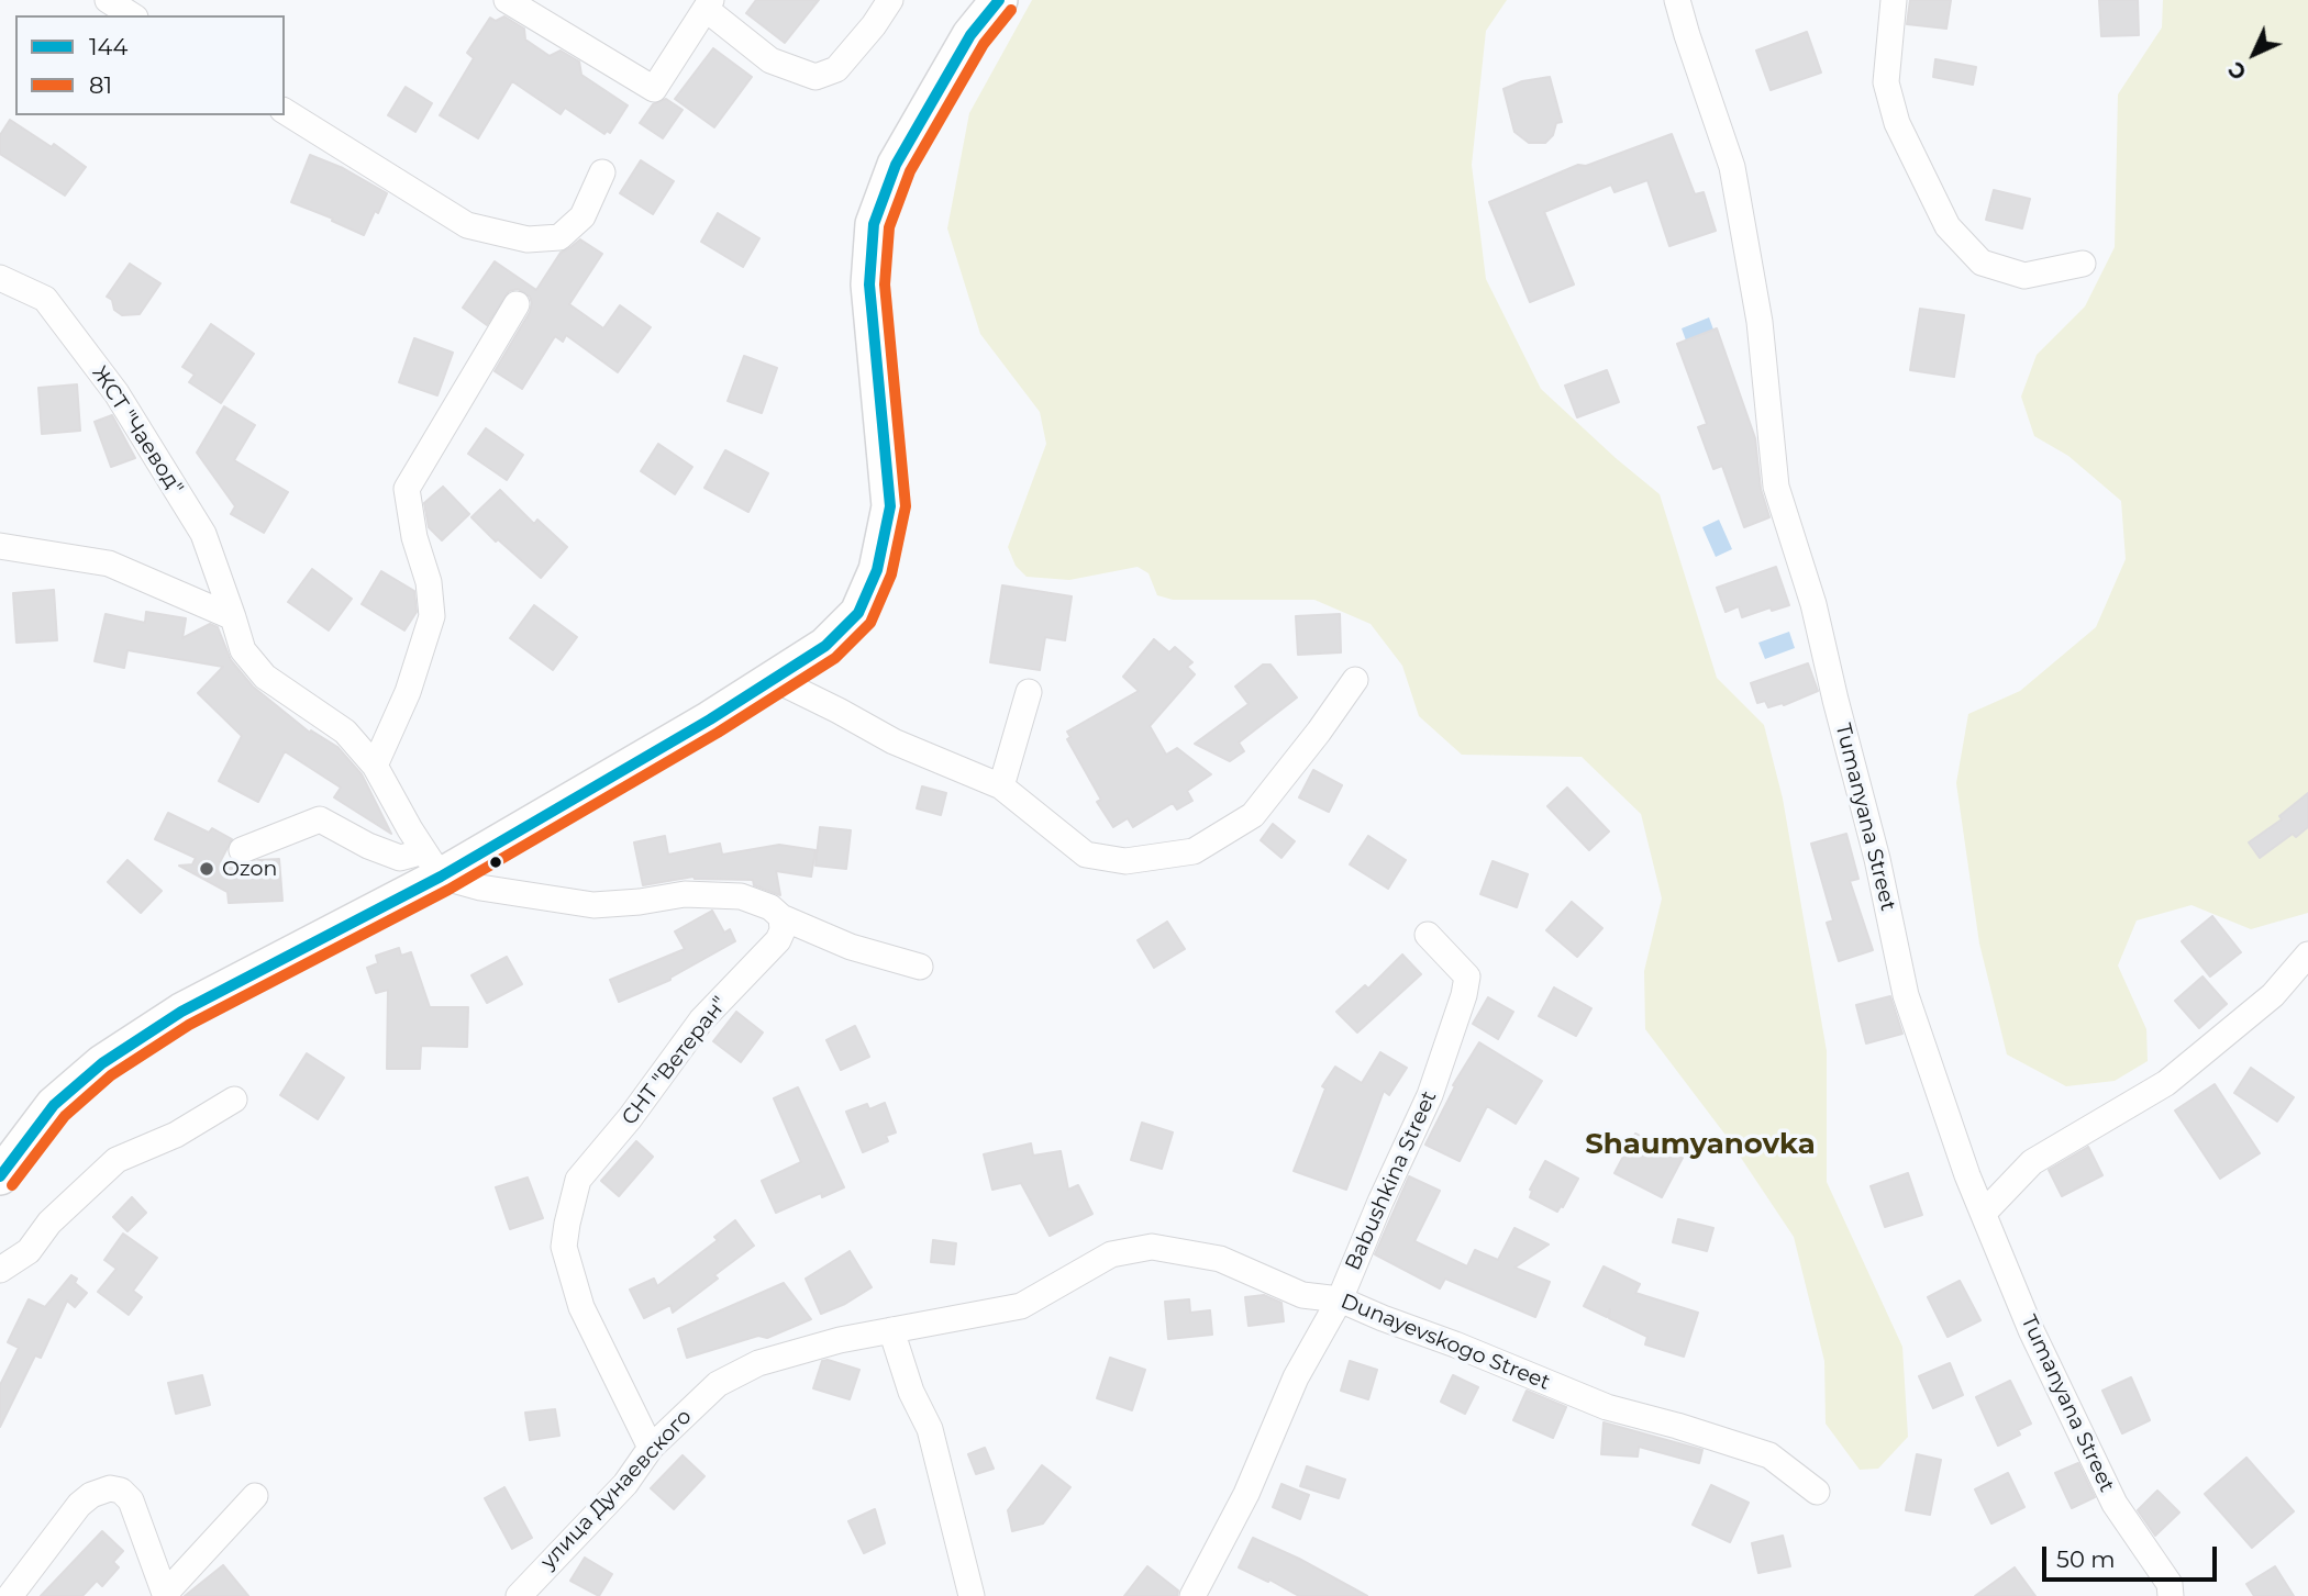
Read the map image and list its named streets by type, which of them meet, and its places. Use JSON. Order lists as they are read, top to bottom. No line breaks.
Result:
{"streets":{"street":["ЖСТ \"Чаевод\"","Tumanyana Street","СНТ \"Ветеран\"","Babushkina Street","Dunayevskogo Street","улица Дунаевского"]},"crossings":[["СНТ \"Ветеран\"","улица Дунаевского"],["Babushkina Street","Dunayevskogo Street"],["Dunayevskogo Street","улица Дунаевского"]],"districts":["Shaumyanovka"],"places":["Ozon"],"lines":["transit line 144","transit line 81"],"legend":["144","81"],"scale_bar":"50 m","north":"bottom left"}
